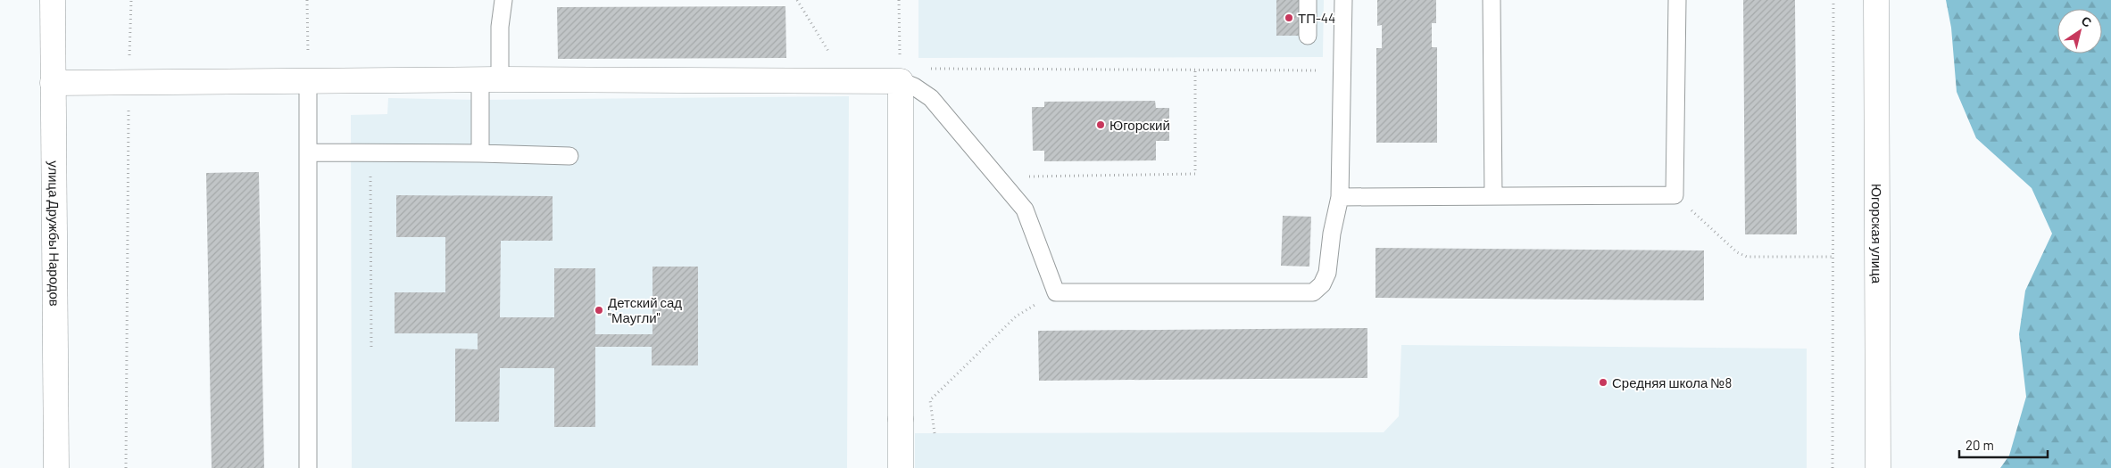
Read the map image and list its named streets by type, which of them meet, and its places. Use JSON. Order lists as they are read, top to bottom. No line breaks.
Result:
{"streets":{"street":["Югорская улица","улица Дружбы Народов"]},"places":["ТП-44","Югорский","Детский сад \"Маугли\"","Средняя школа №8"],"scale_bar":"20 m","north":"top right"}
